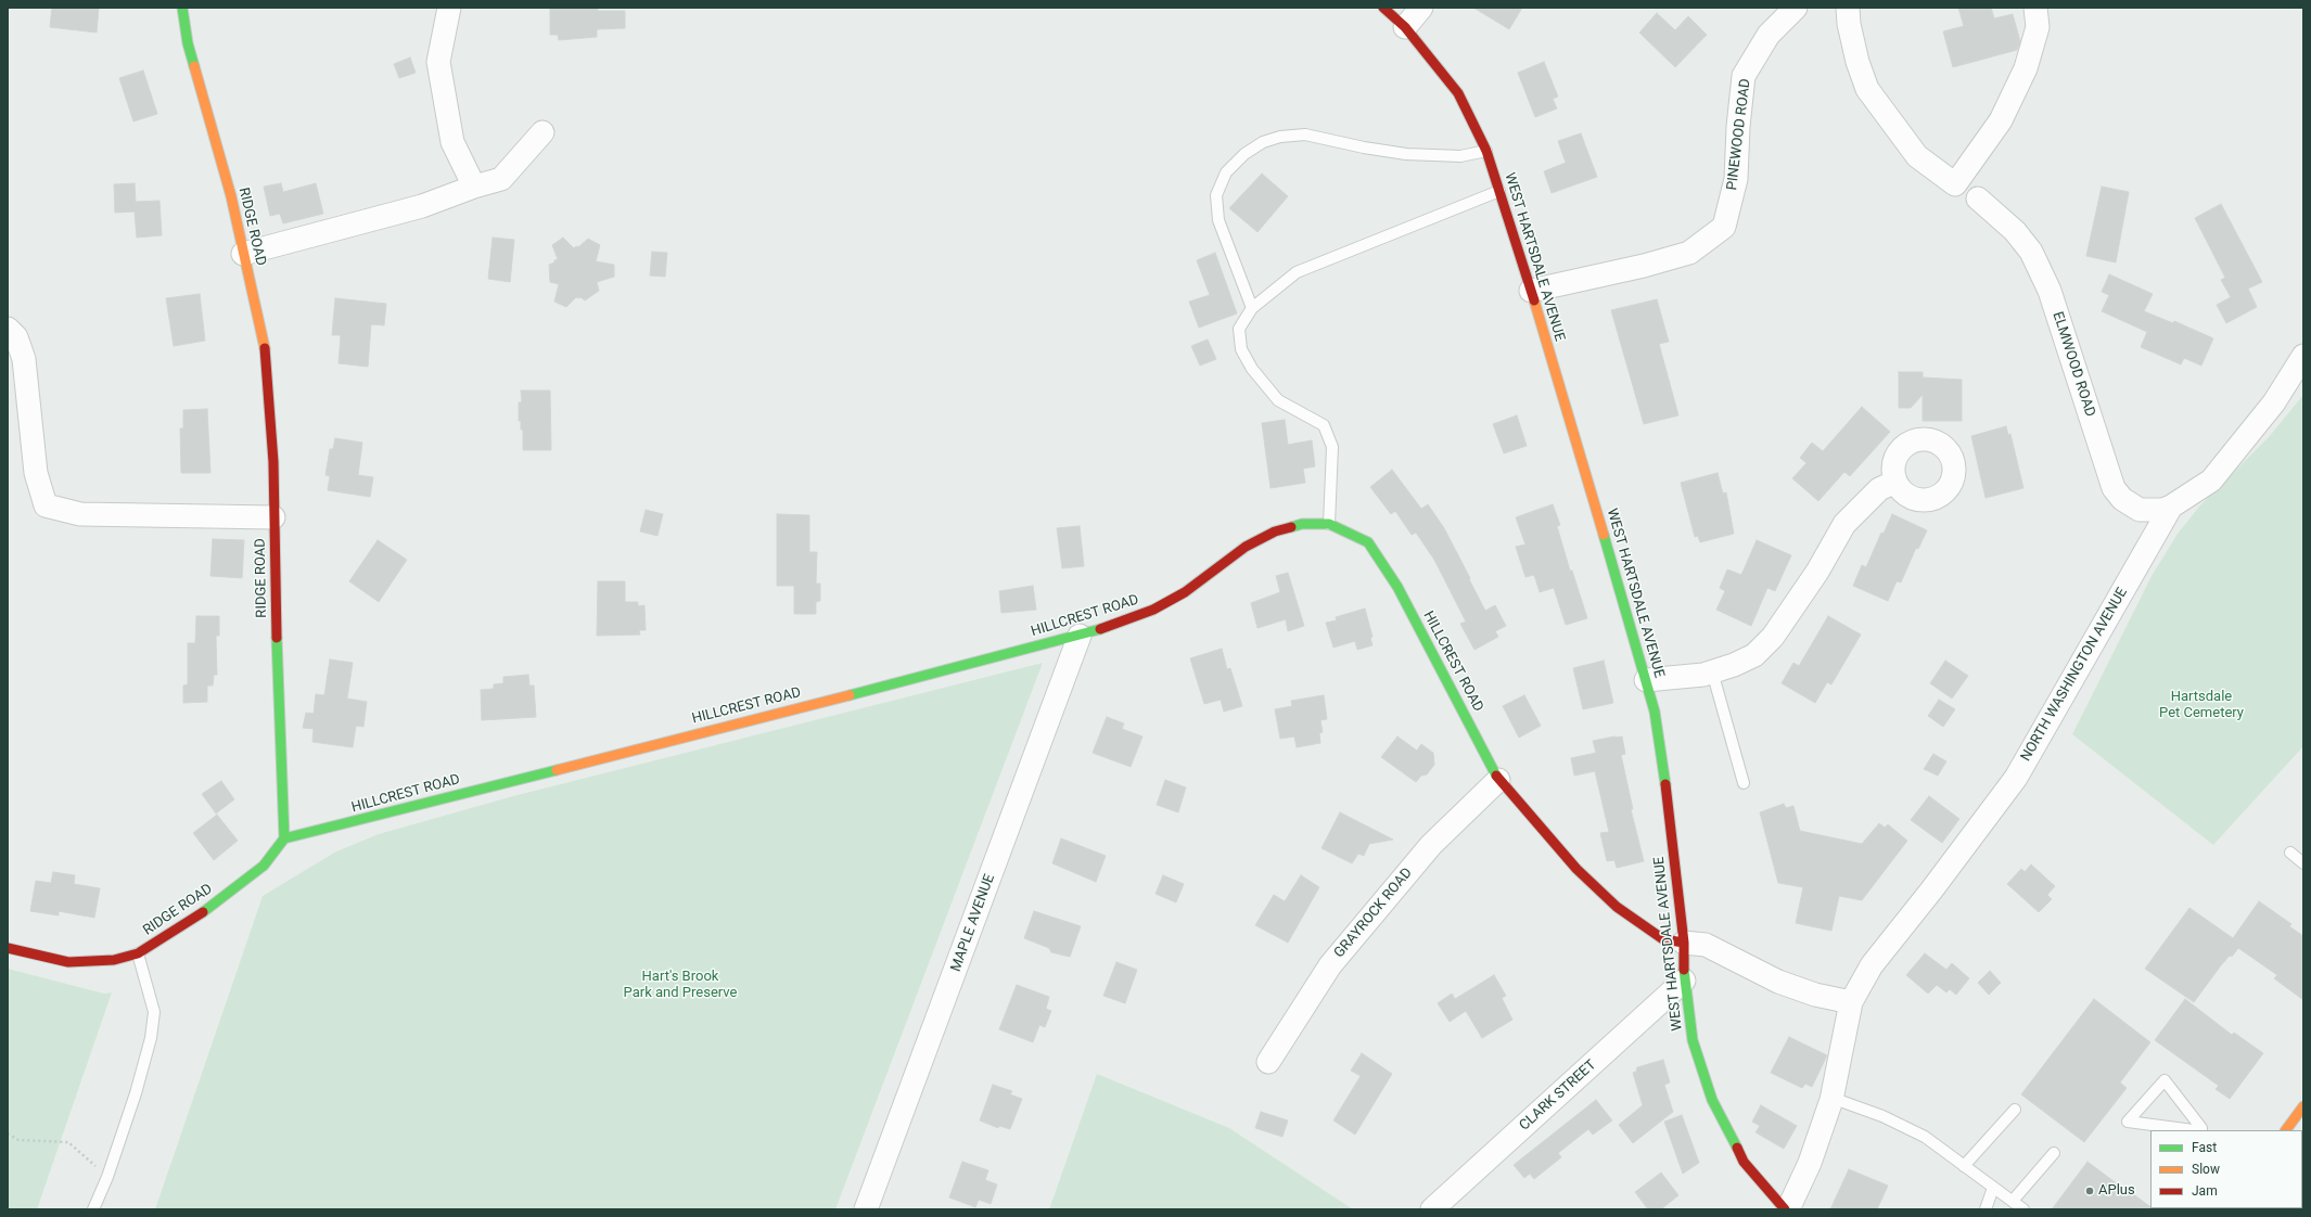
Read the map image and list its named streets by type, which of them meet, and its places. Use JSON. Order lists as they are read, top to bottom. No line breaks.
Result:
{"streets":{"street":["PINEWOOD ROAD","RIDGE ROAD","WEST HARTSDALE AVENUE","ELMWOOD ROAD","HILLCREST ROAD","NORTH WASHINGTON AVENUE","GRAYROCK ROAD","MAPLE AVENUE","CLARK STREET"]},"crossings":[["PINEWOOD ROAD","WEST HARTSDALE AVENUE"],["RIDGE ROAD","HILLCREST ROAD"],["WEST HARTSDALE AVENUE","HILLCREST ROAD"],["WEST HARTSDALE AVENUE","NORTH WASHINGTON AVENUE"],["WEST HARTSDALE AVENUE","CLARK STREET"],["ELMWOOD ROAD","NORTH WASHINGTON AVENUE"],["HILLCREST ROAD","GRAYROCK ROAD"],["HILLCREST ROAD","MAPLE AVENUE"]],"parks":["Hartsdale Pet Cemetery","Hart's Brook Park and Preserve"],"places":["APlus"],"legend":["Fast","Slow","Jam"]}
